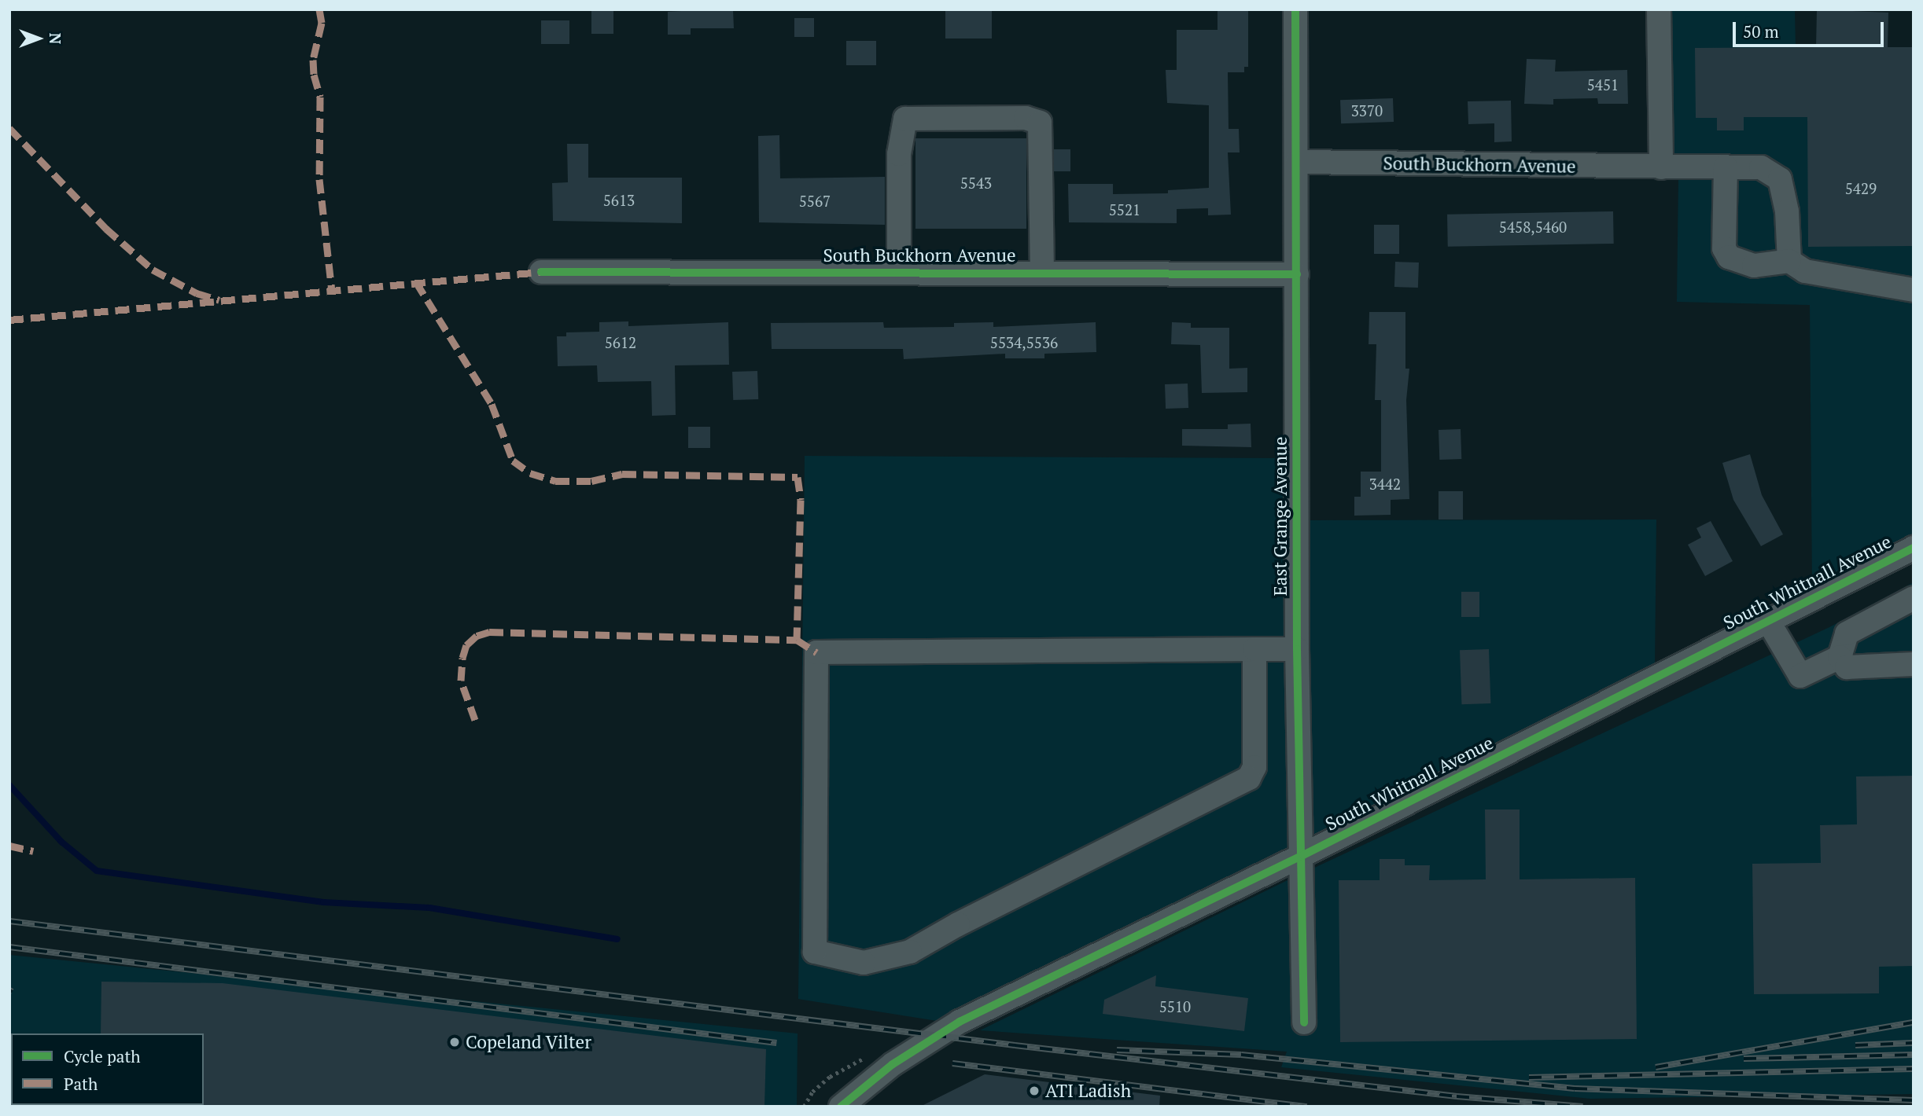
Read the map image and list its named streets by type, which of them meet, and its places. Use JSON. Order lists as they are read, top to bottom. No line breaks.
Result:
{"streets":{"street":["South Buckhorn Avenue","East Grange Avenue","South Whitnall Avenue"]},"crossings":[["South Buckhorn Avenue","East Grange Avenue"],["East Grange Avenue","South Whitnall Avenue"]],"places":["Copeland Vilter","ATI Ladish"],"house_numbers":["5451","3370","5543","5429","5613","5567","5521","5458,5460","5612","5534,5536","3442","5510"],"legend":["Cycle path","Path"],"scale_bar":"50 m","north":"right"}
